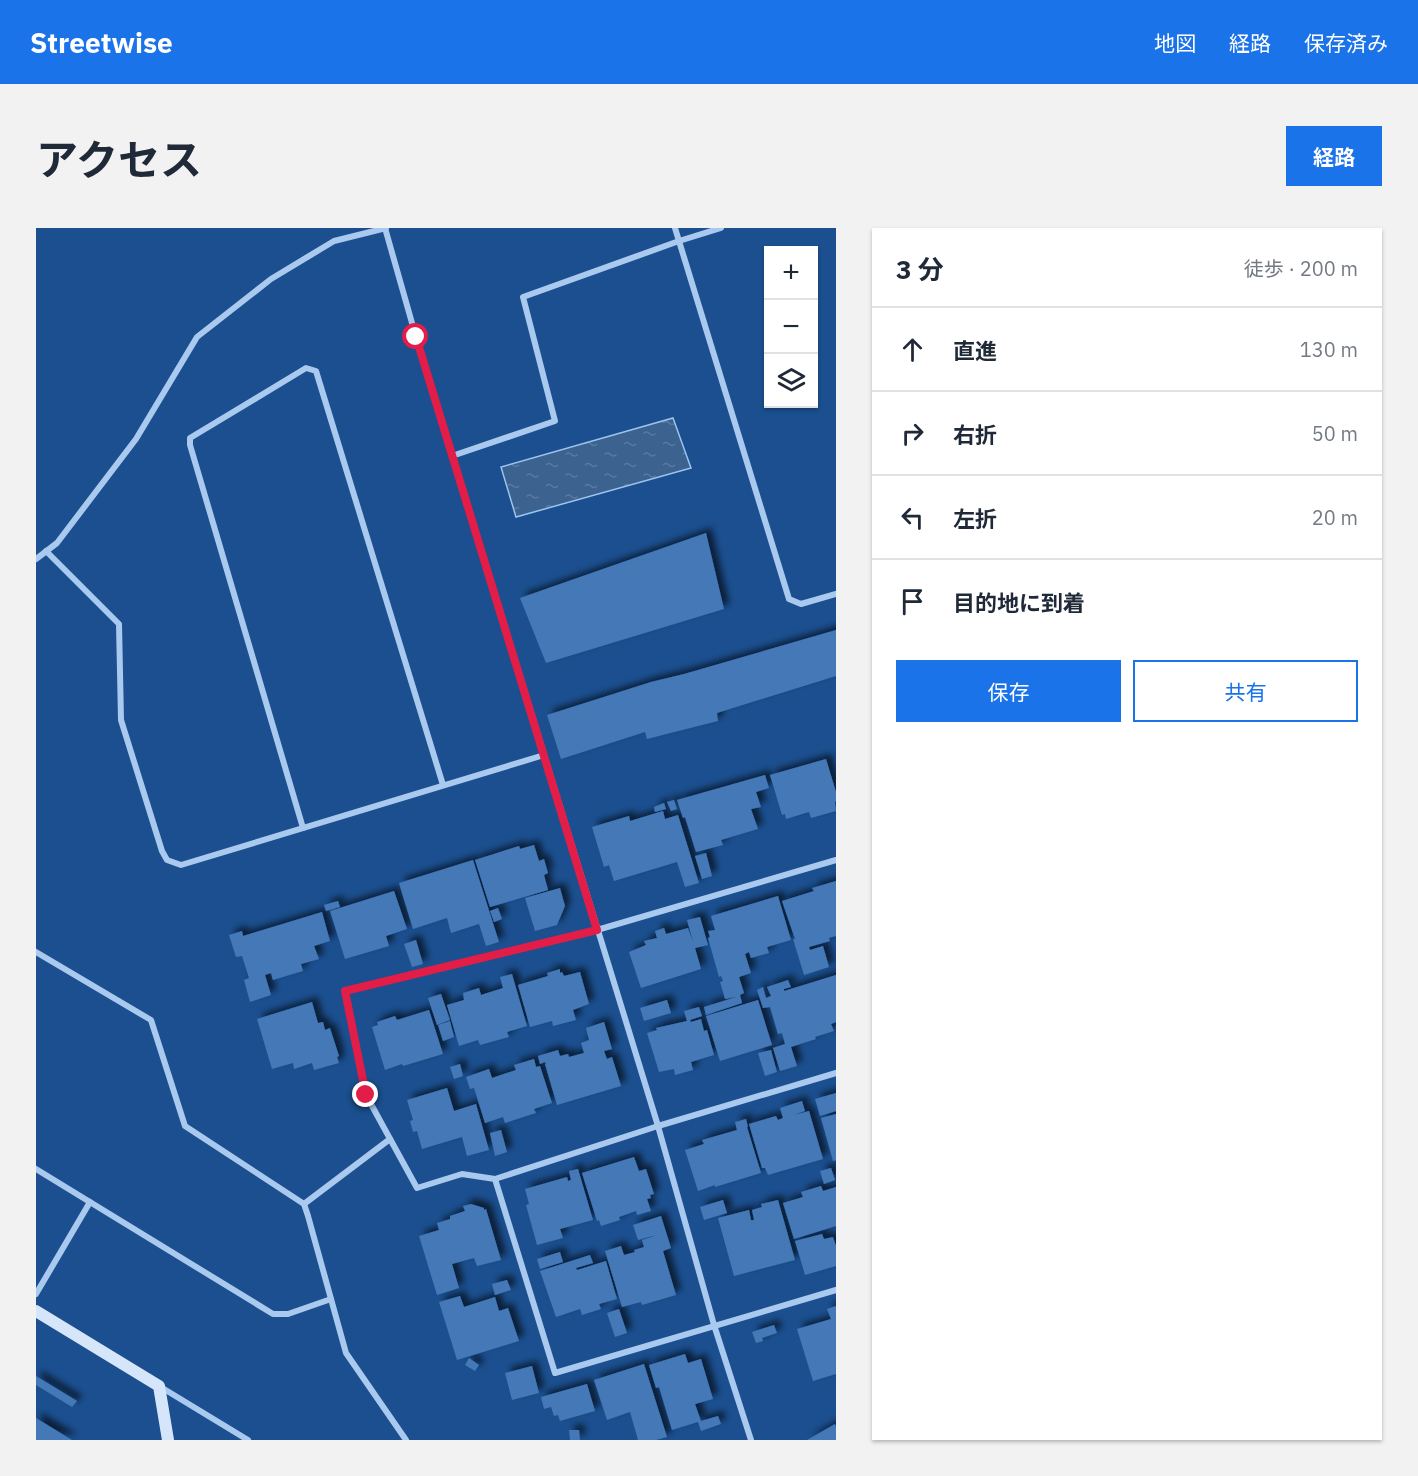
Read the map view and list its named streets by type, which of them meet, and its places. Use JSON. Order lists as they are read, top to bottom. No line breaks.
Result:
{"page":{"header":"Streetwise","nav":["地図","経路","保存済み"],"title":"アクセス","buttons":["経路",["保存","共有"]],"heading":["3 分","徒歩 · 200 m"],"map_buttons":["+","−"],"list":[["直進","130 m"],["右折","50 m"],["左折","20 m"],"目的地に到着"]}}
